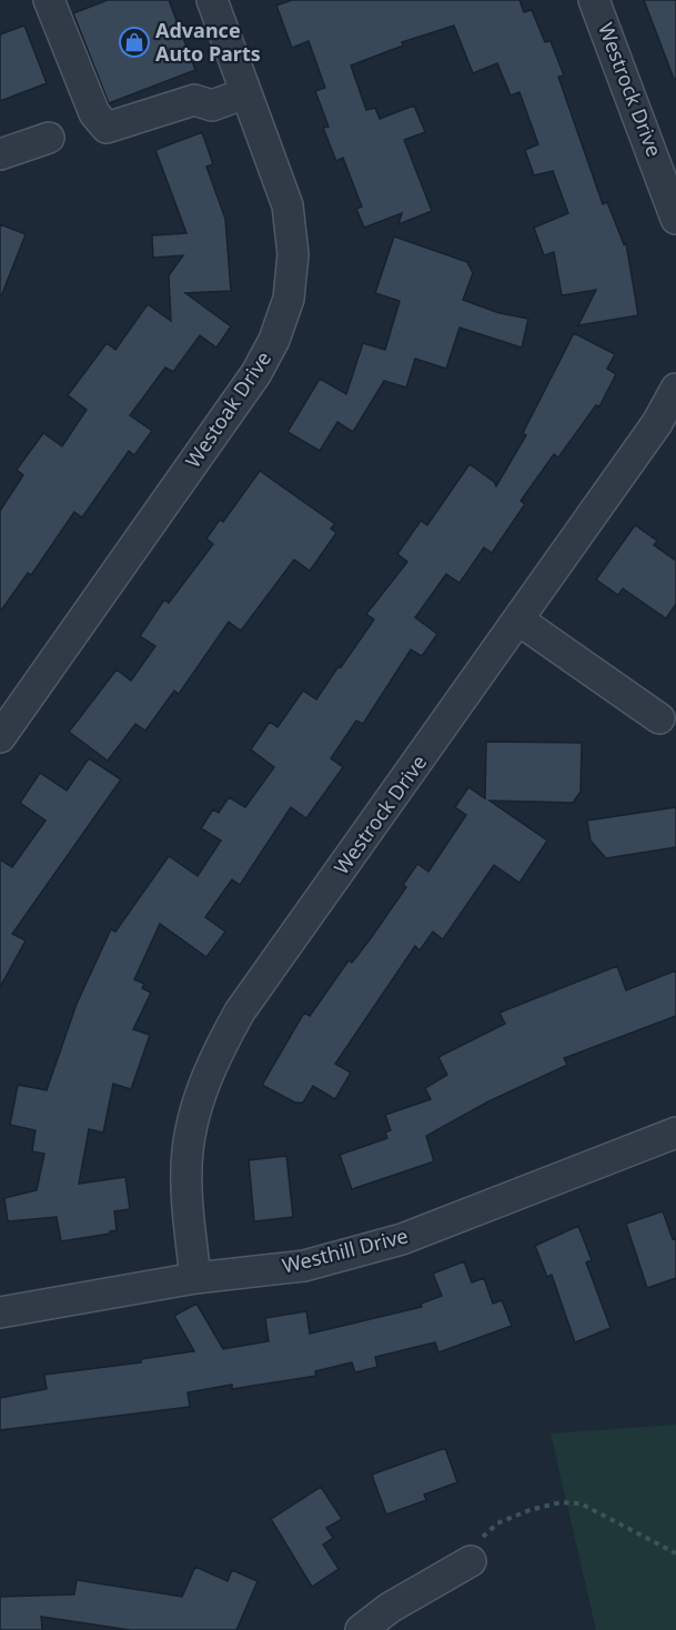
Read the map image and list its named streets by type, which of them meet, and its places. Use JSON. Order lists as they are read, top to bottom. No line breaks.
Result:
{"streets":{"street":["Westrock Drive","Westoak Drive","Westhill Drive"]},"crossings":[["Westrock Drive","Westhill Drive"]],"places":{"shop":["Advance Auto Parts"]}}
